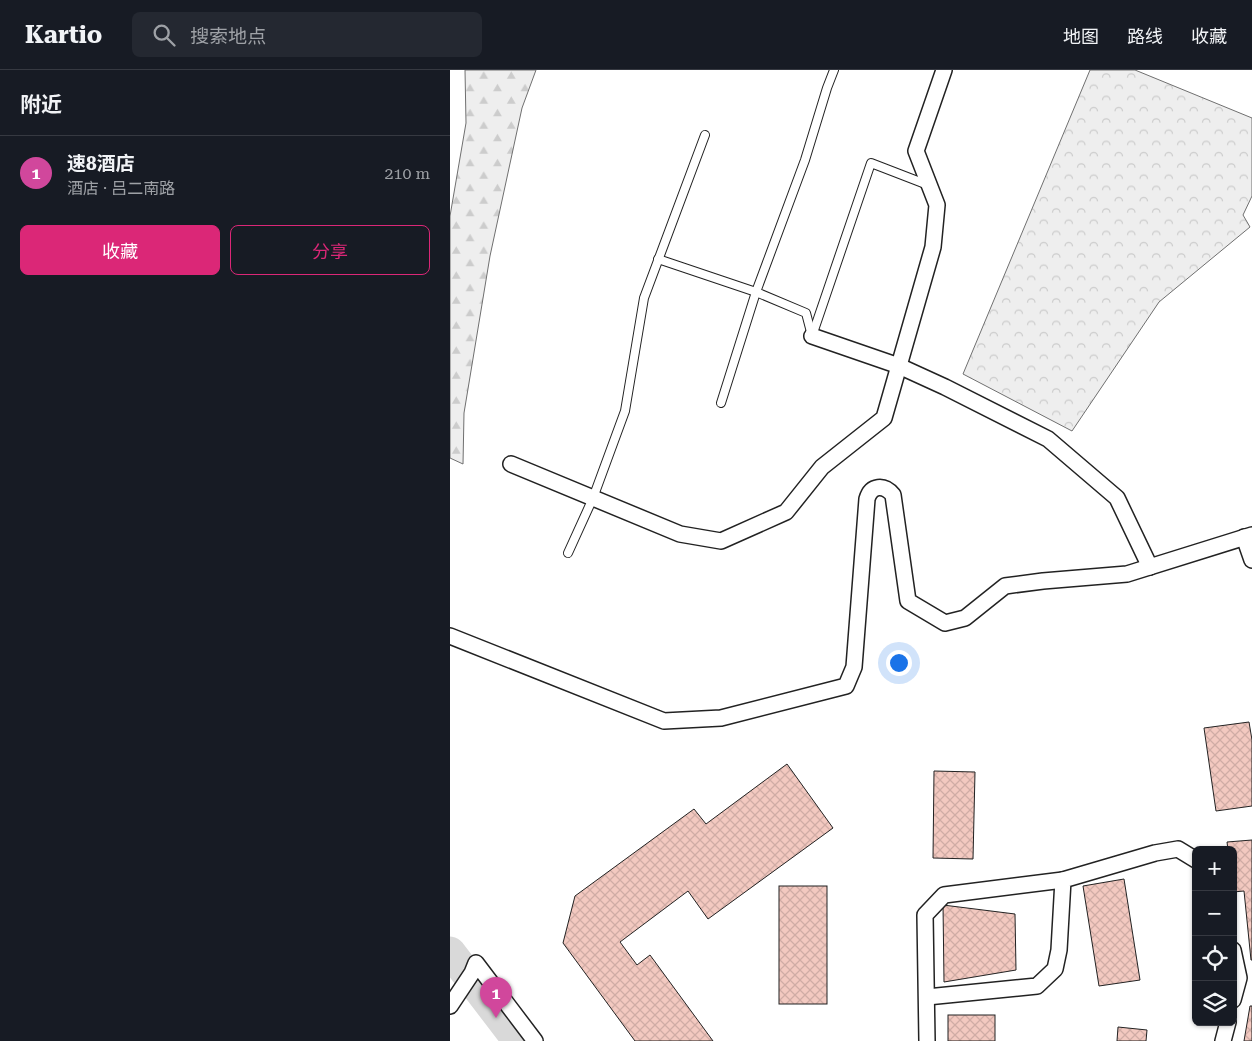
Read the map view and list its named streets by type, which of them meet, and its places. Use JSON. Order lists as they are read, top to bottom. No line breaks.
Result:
{"page":{"header":"Kartio","search":"搜索地点","nav":["地图","路线","收藏"],"heading":"附近","list":[{"mark":"1","name":"速8酒店","note":"酒店 · 吕二南路","value":"210 m"}],"buttons":["收藏","分享"],"map_buttons":["+","−"],"pins":"1"}}
